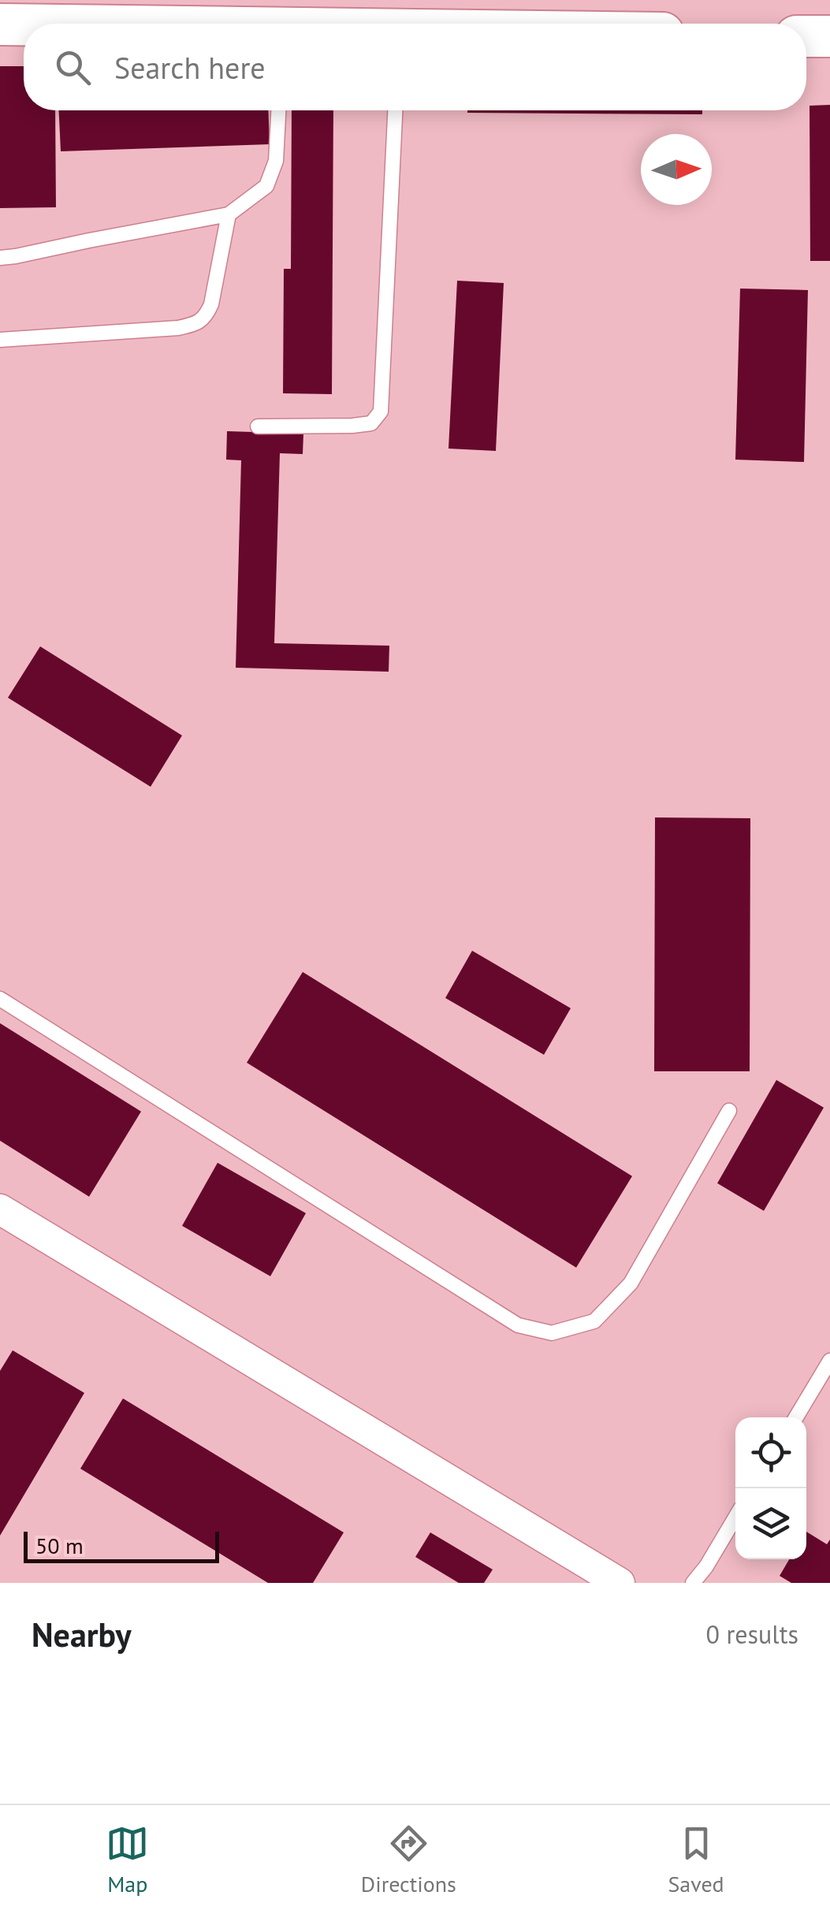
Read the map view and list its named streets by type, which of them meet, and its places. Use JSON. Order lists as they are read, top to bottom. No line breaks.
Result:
{"scale_bar":"50 m","north":"right","page":{"search":"Search here","scale":"50 m","heading":["Nearby","0 results"],"nav":["Map","Directions","Saved"]}}
